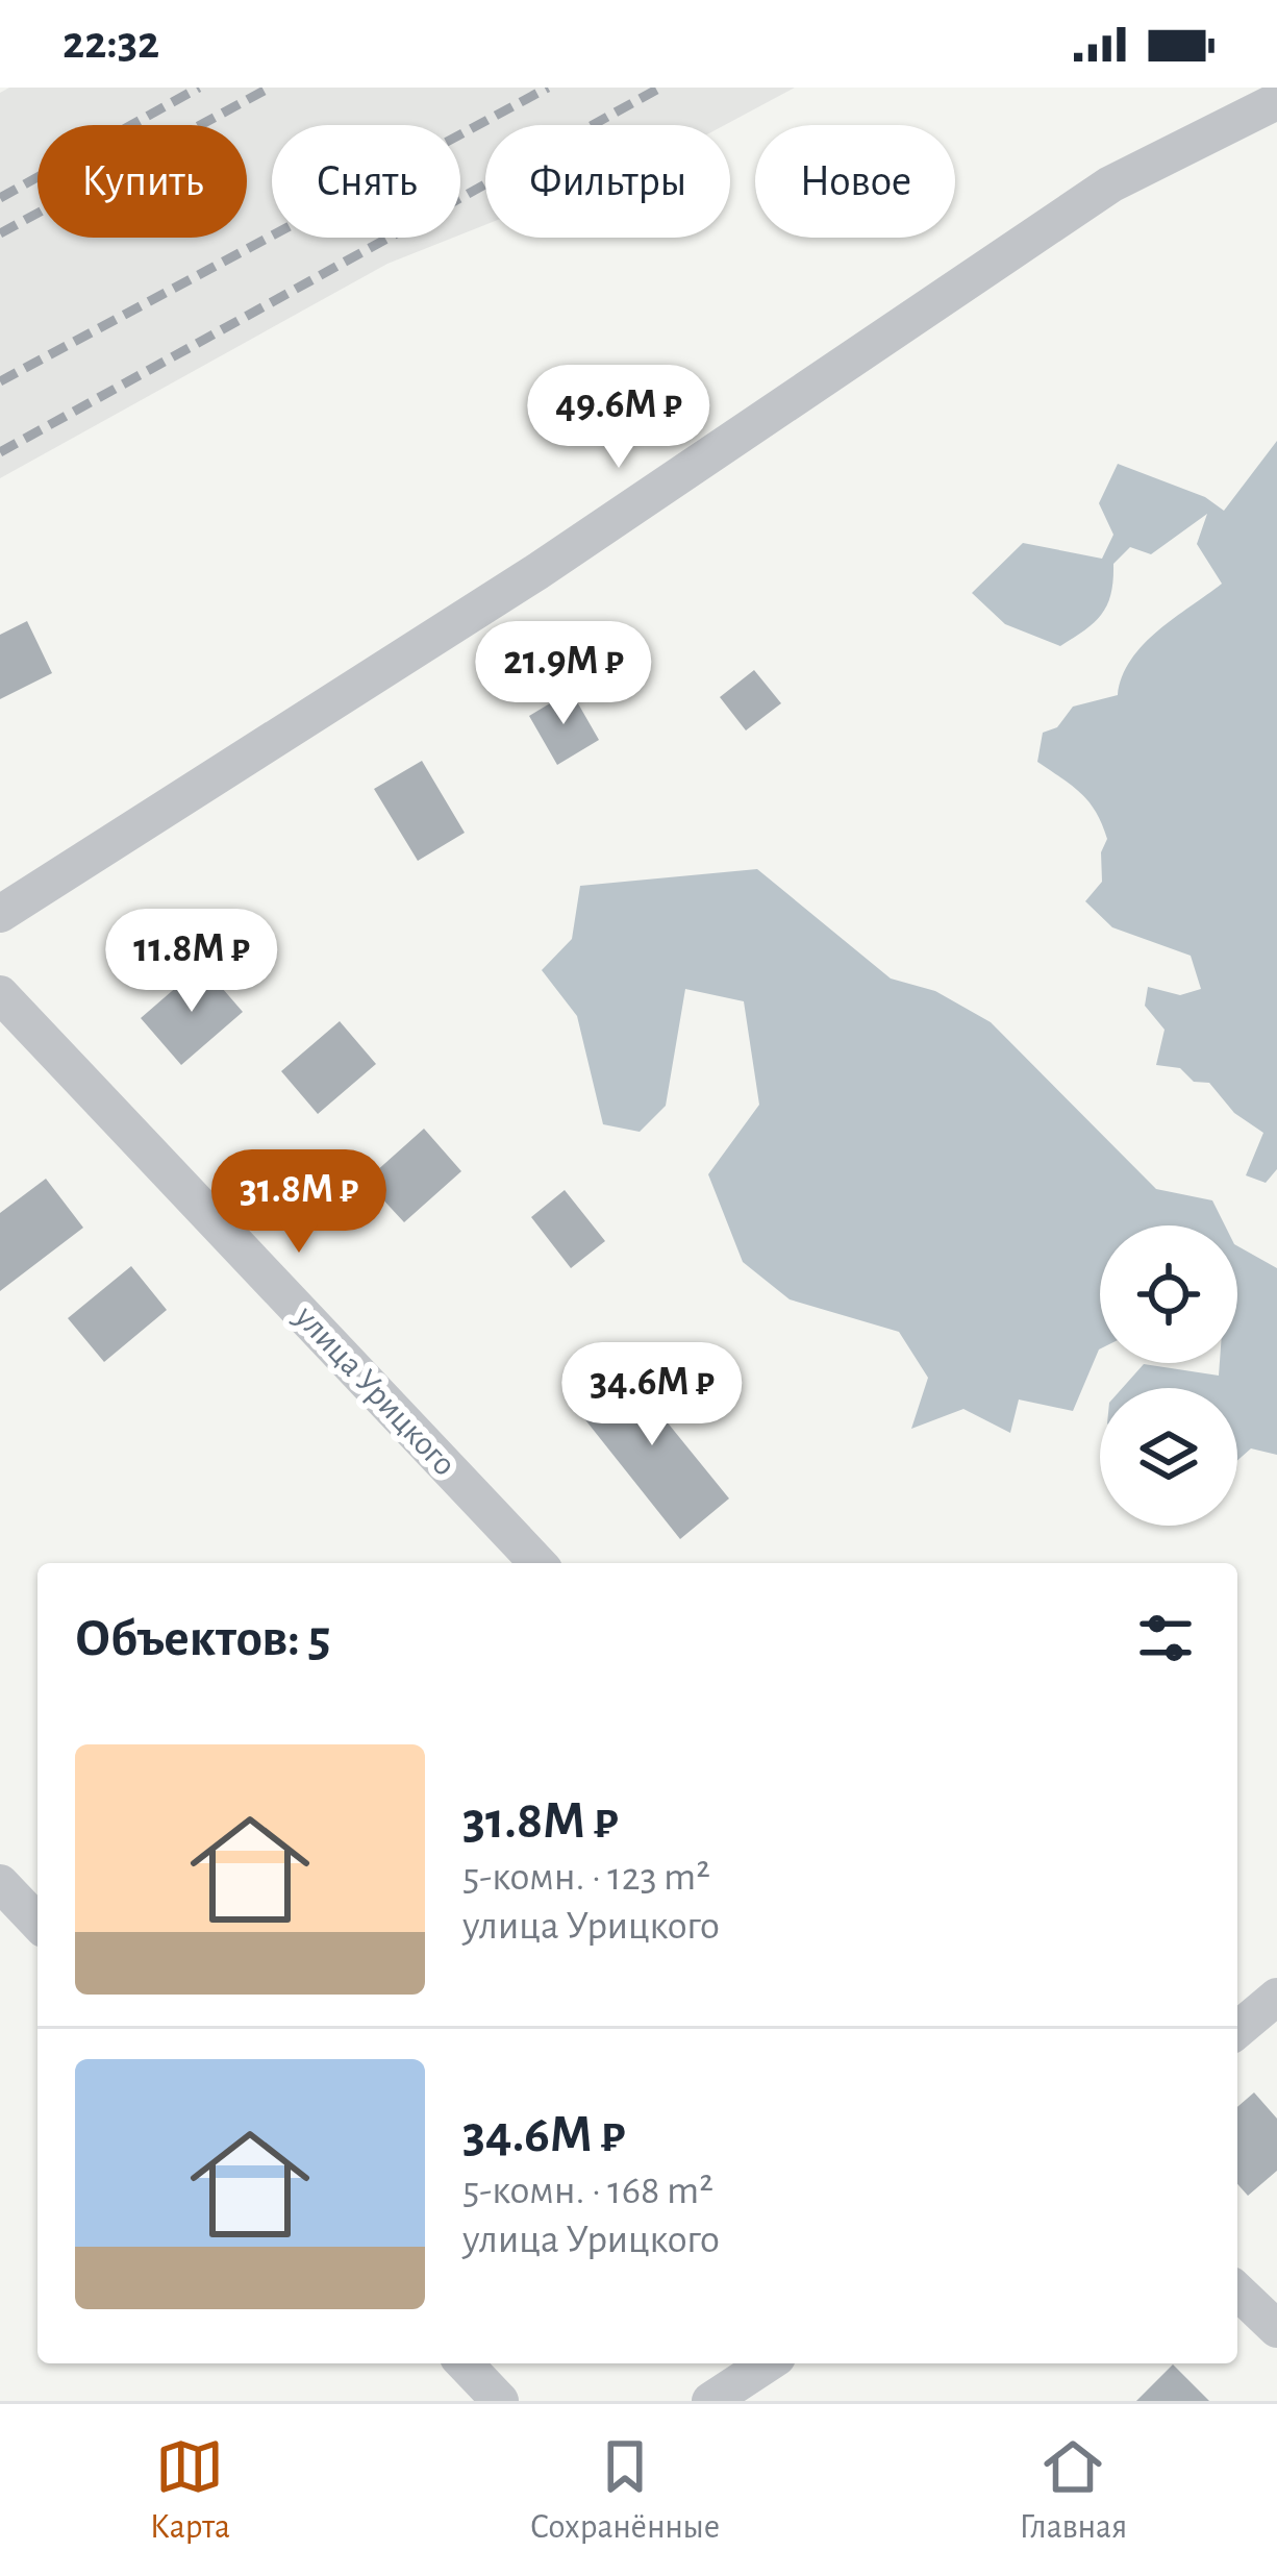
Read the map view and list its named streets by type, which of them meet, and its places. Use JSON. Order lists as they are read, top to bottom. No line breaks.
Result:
{"streets":{"street":["улица Урицкого"]},"page":{"status":"22:32","chip":["Купить","Снять","Фильтры","Новое"],"price":["49.6M ₽","21.9M ₽","11.8M ₽","31.8M ₽","34.6M ₽"],"heading":"Объектов: 5","list":[{"name":"31.8M ₽","note":"5-комн. · 123 m² · улица Урицкого"},{"name":"34.6M ₽","note":"5-комн. · 168 m² · улица Урицкого"}],"tabs":["Карта","Сохранённые","Главная"]}}
